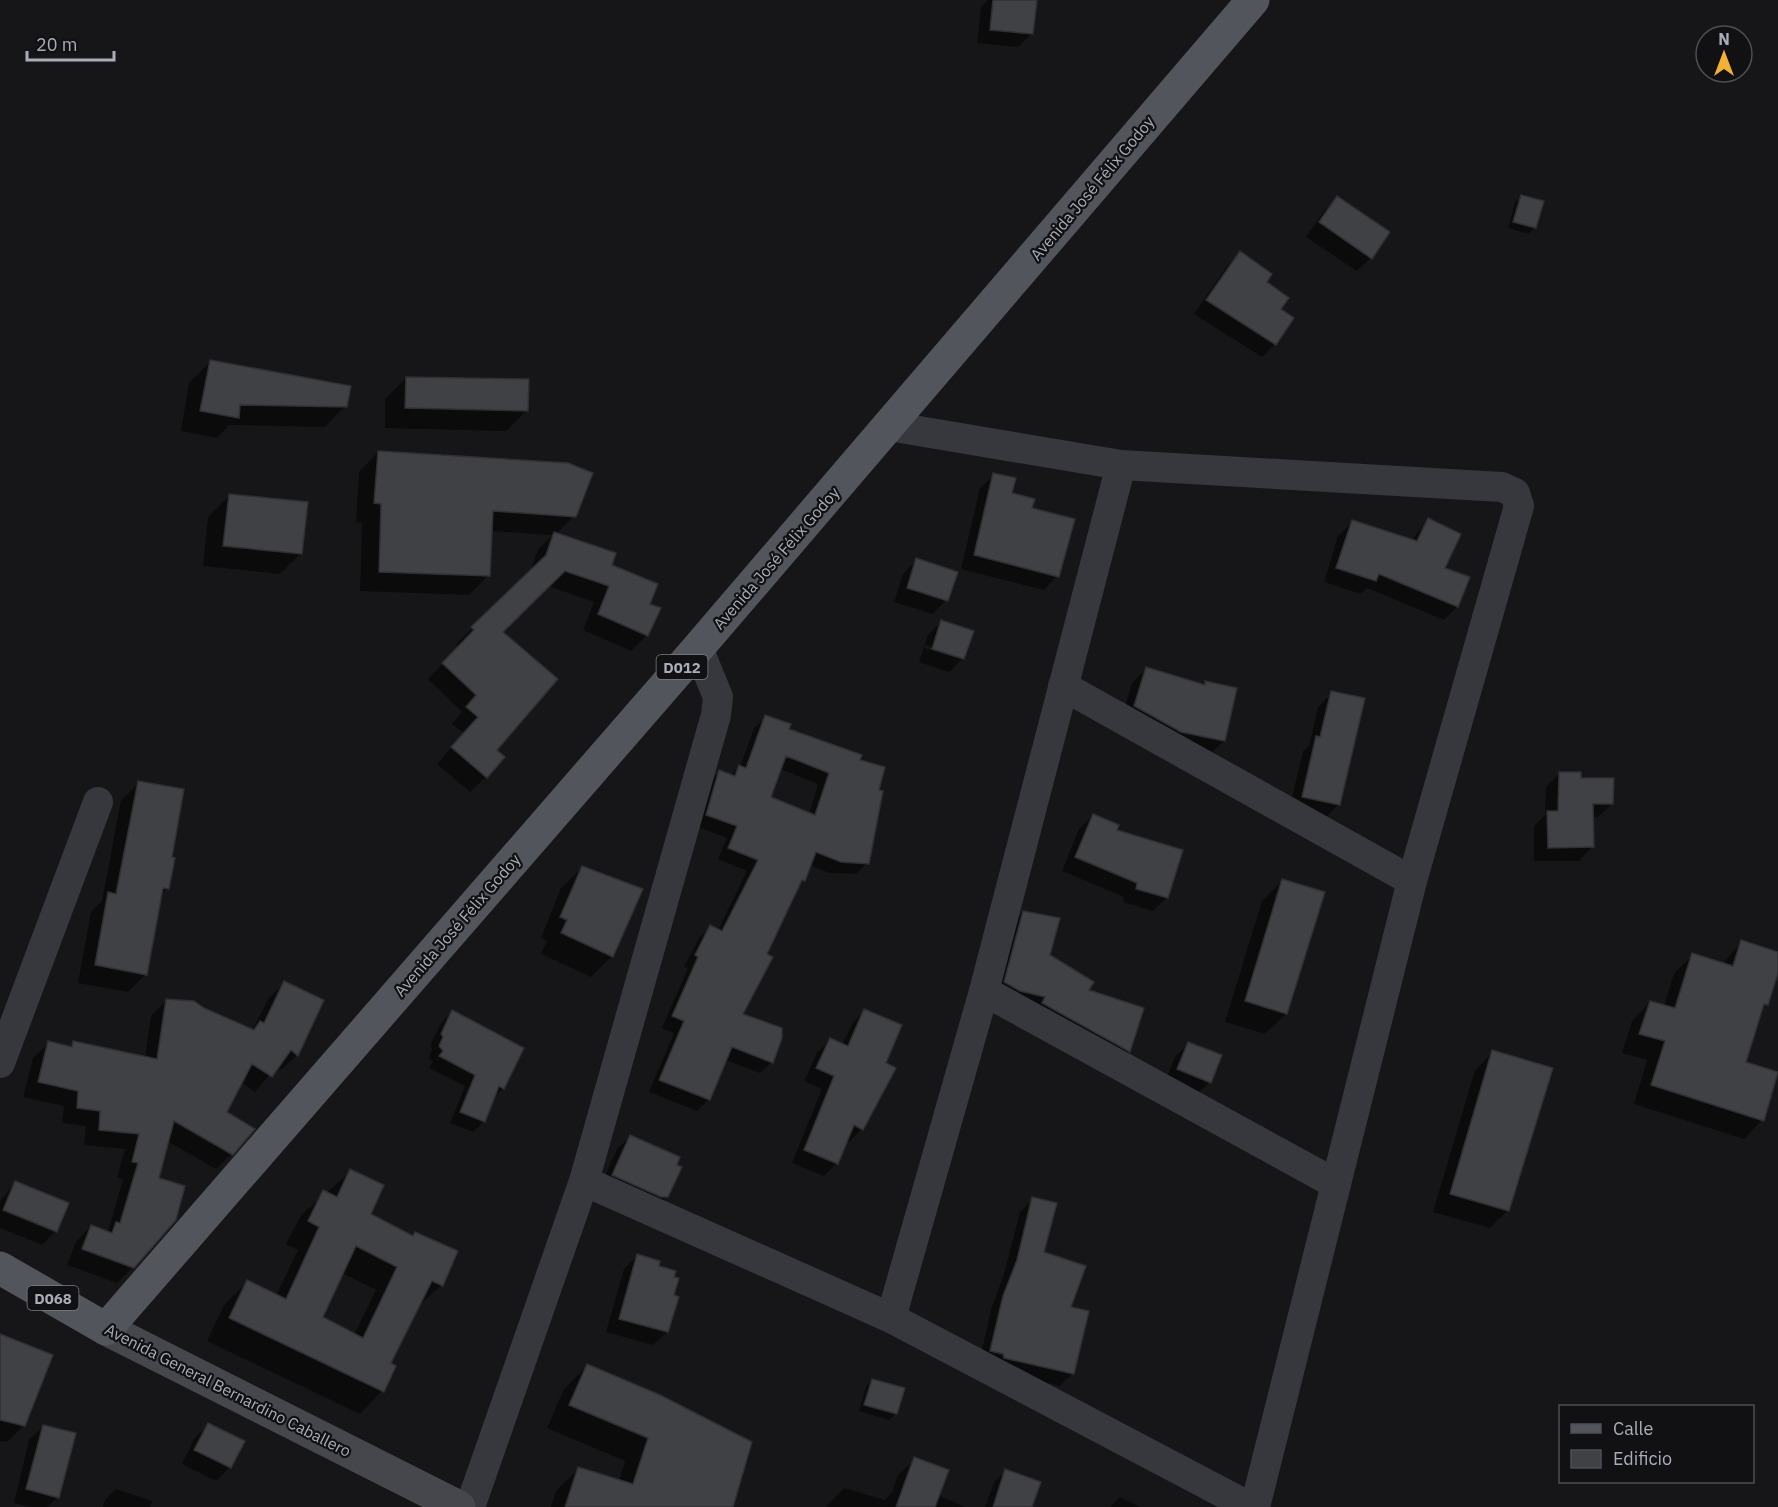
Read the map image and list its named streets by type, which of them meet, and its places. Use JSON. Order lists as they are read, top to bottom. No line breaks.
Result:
{"streets":{"main road":["Avenida José Félix Godoy","D012","D068","Avenida General Bernardino Caballero"]},"crossings":[["Avenida José Félix Godoy","Avenida General Bernardino Caballero"]],"legend":["Calle","Edificio"],"scale_bar":"20 m","north":"top"}
